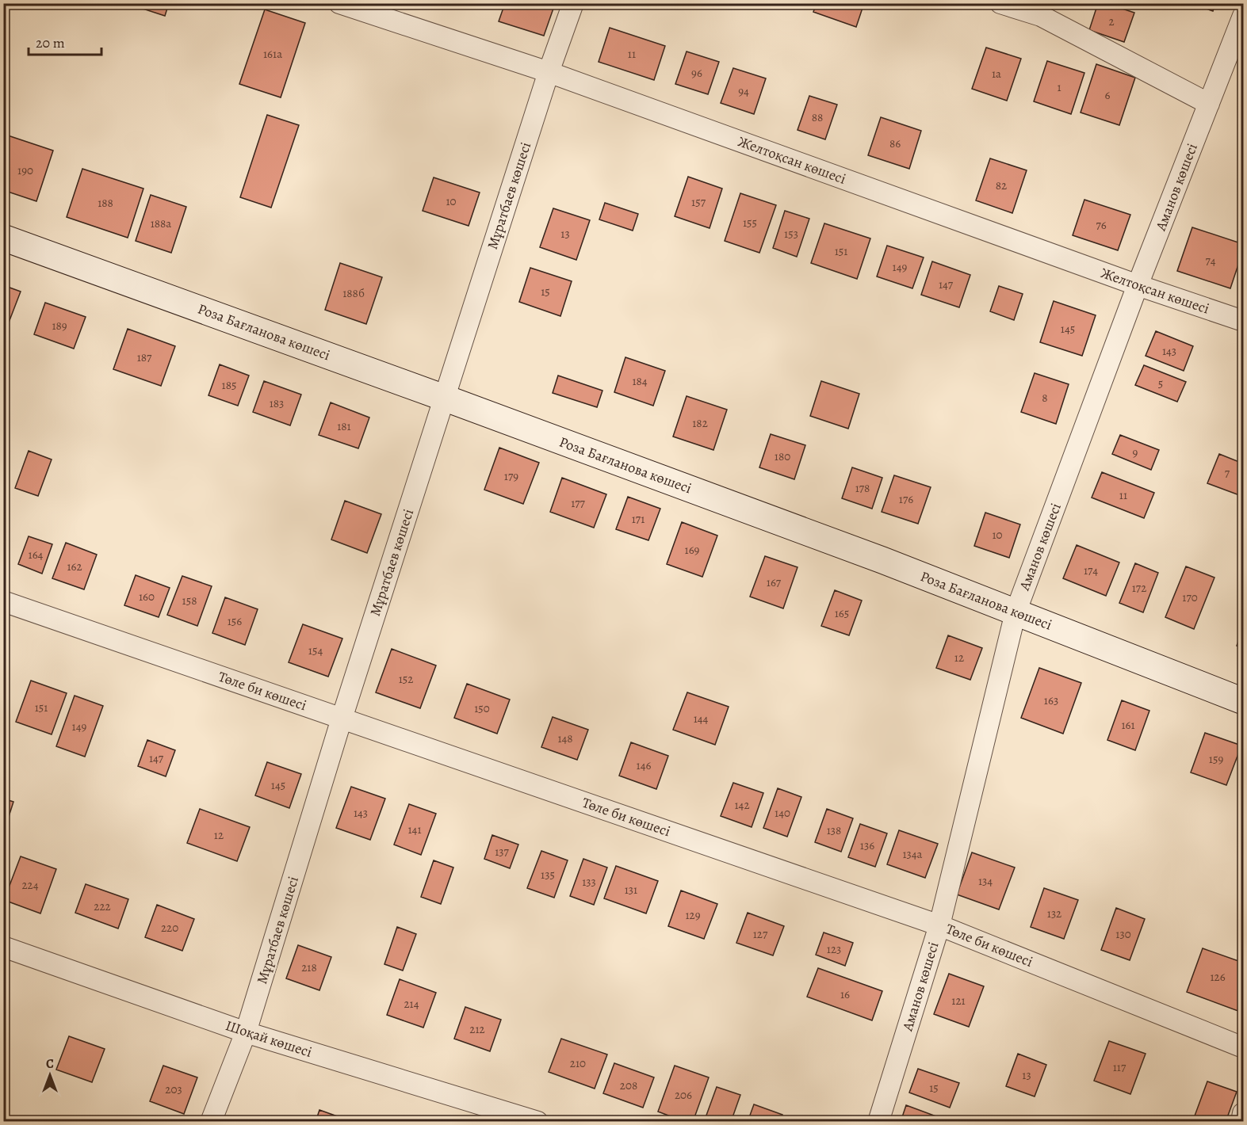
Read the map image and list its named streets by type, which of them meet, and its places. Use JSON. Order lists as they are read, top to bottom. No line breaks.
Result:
{"streets":{"street":["Желтоқсан көшесі","Аманов көшесі","Мұратбаев көшесі","Роза Бағланова көшесі","Төле би көшесі","Шоқай көшесі"]},"crossings":[["Желтоқсан көшесі","Аманов көшесі"],["Желтоқсан көшесі","Мұратбаев көшесі"],["Аманов көшесі","Роза Бағланова көшесі"],["Аманов көшесі","Төле би көшесі"],["Мұратбаев көшесі","Роза Бағланова көшесі"],["Мұратбаев көшесі","Төле би көшесі"],["Мұратбаев көшесі","Шоқай көшесі"]],"house_numbers":["2","161а","11","96","1а","1","94","6","88","86","190","82","10","157","188","155","188а","76","13","153","151","74","149","147","15","188б","189","145","143","187","184","5","185","8","183","182","181","9","180","7","179","178","11","176","177","171","10","169","164","162","174","167","172","160","170","158","165","156","154","12","152","163","151","150","144","161","149","148","147","159","146","145","142","143","140","141","138","12","136","137","134а","135","134","133","224","131","222","132","129","220","127","130","123","218","126","16","121","214","212","210","117","13","208","15","203","206"],"scale_bar":"20 m","north":"top"}
